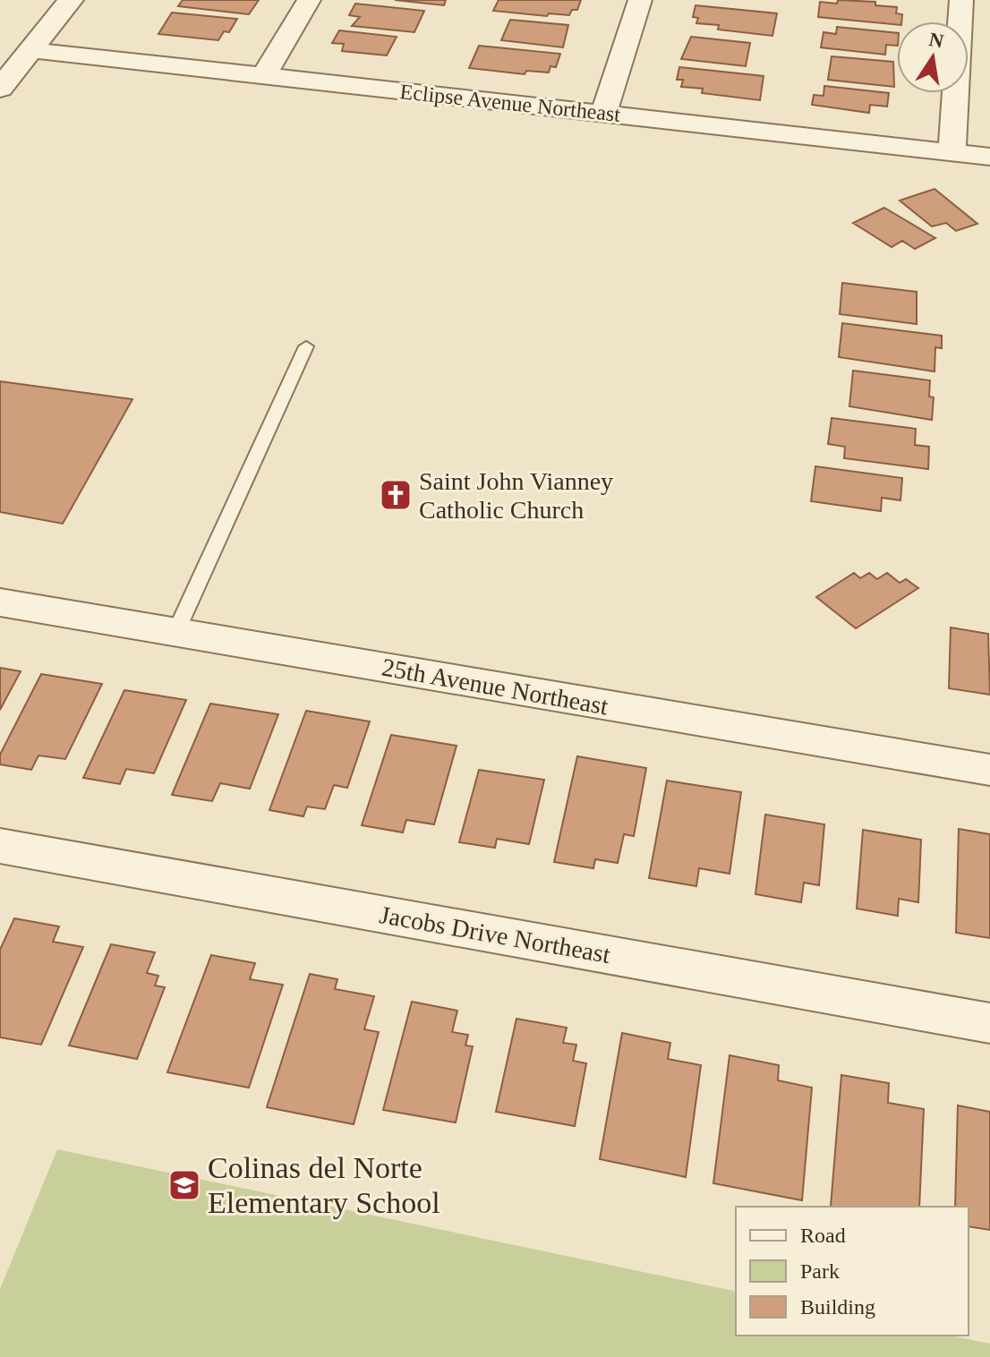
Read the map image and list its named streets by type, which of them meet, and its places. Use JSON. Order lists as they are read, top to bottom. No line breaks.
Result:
{"streets":{"street":["Eclipse Avenue Northeast","25th Avenue Northeast","Jacobs Drive Northeast"]},"places":{"church":["Saint John Vianney Catholic Church"],"school or university":["Colinas del Norte Elementary School"]},"legend":["Road","Park","Building"],"north":"top"}
